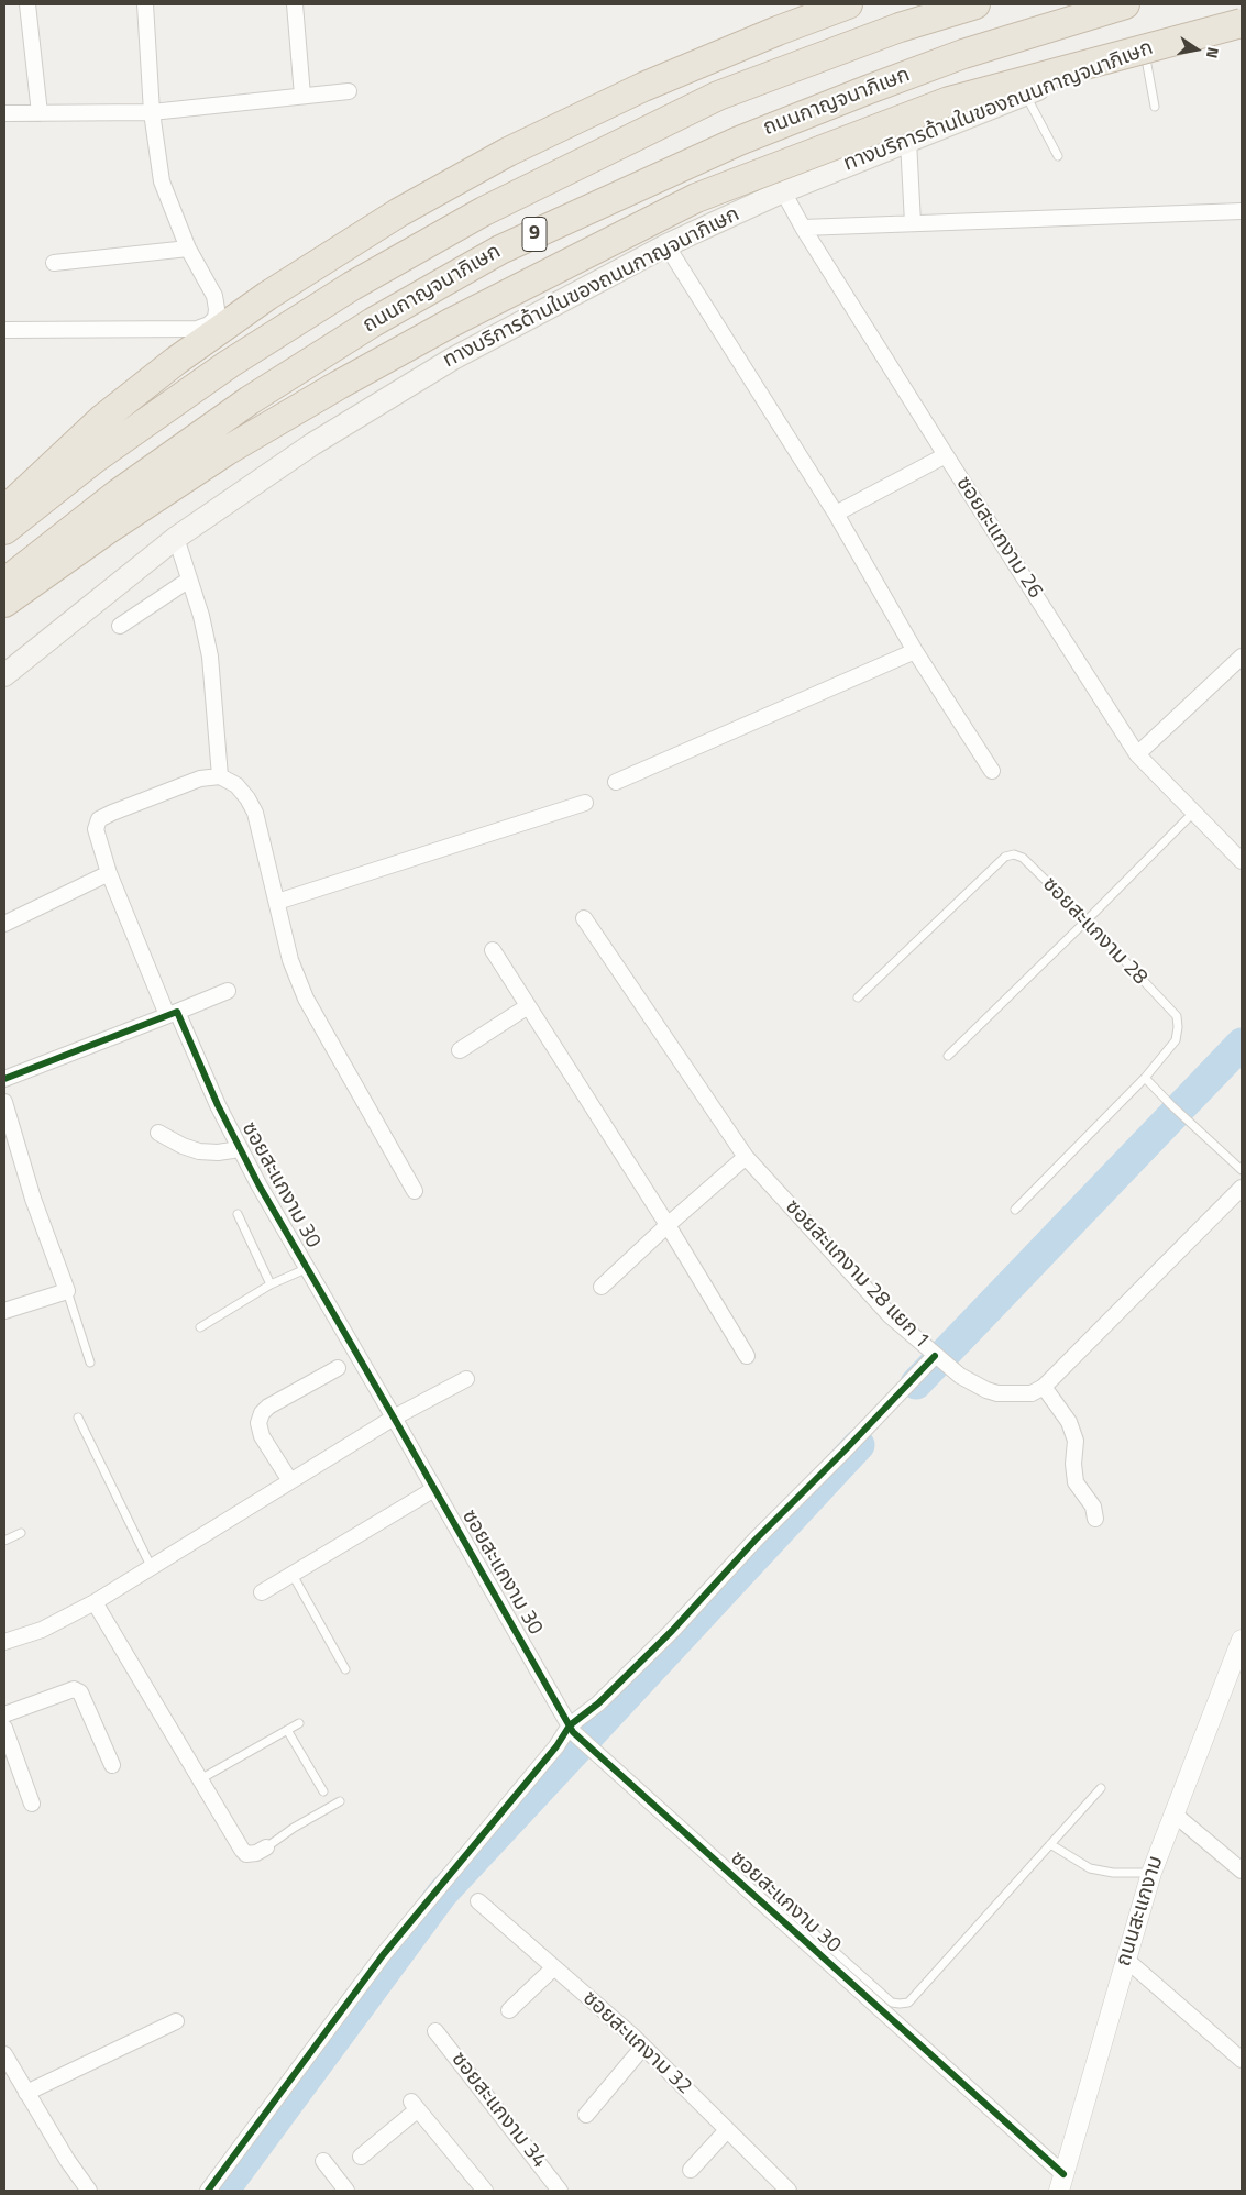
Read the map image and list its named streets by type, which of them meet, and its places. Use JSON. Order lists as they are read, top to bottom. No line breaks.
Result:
{"streets":{"highway":["ถนนกาญจนาภิเษก","9"],"main road":["ทางบริการด้านในของถนนกาญจนาภิเษก"],"street":["ซอยสะแกงาม 26","ซอยสะแกงาม 30","ซอยสะแกงาม 28 แยก 1","ถนนสะแกงาม","ซอยสะแกงาม 32","ซอยสะแกงาม 34"],"lane":["ซอยสะแกงาม 28"]},"crossings":[["ทางบริการด้านในของถนนกาญจนาภิเษก","ซอยสะแกงาม 26"],["ซอยสะแกงาม 30","ถนนสะแกงาม"]],"north":"right"}
